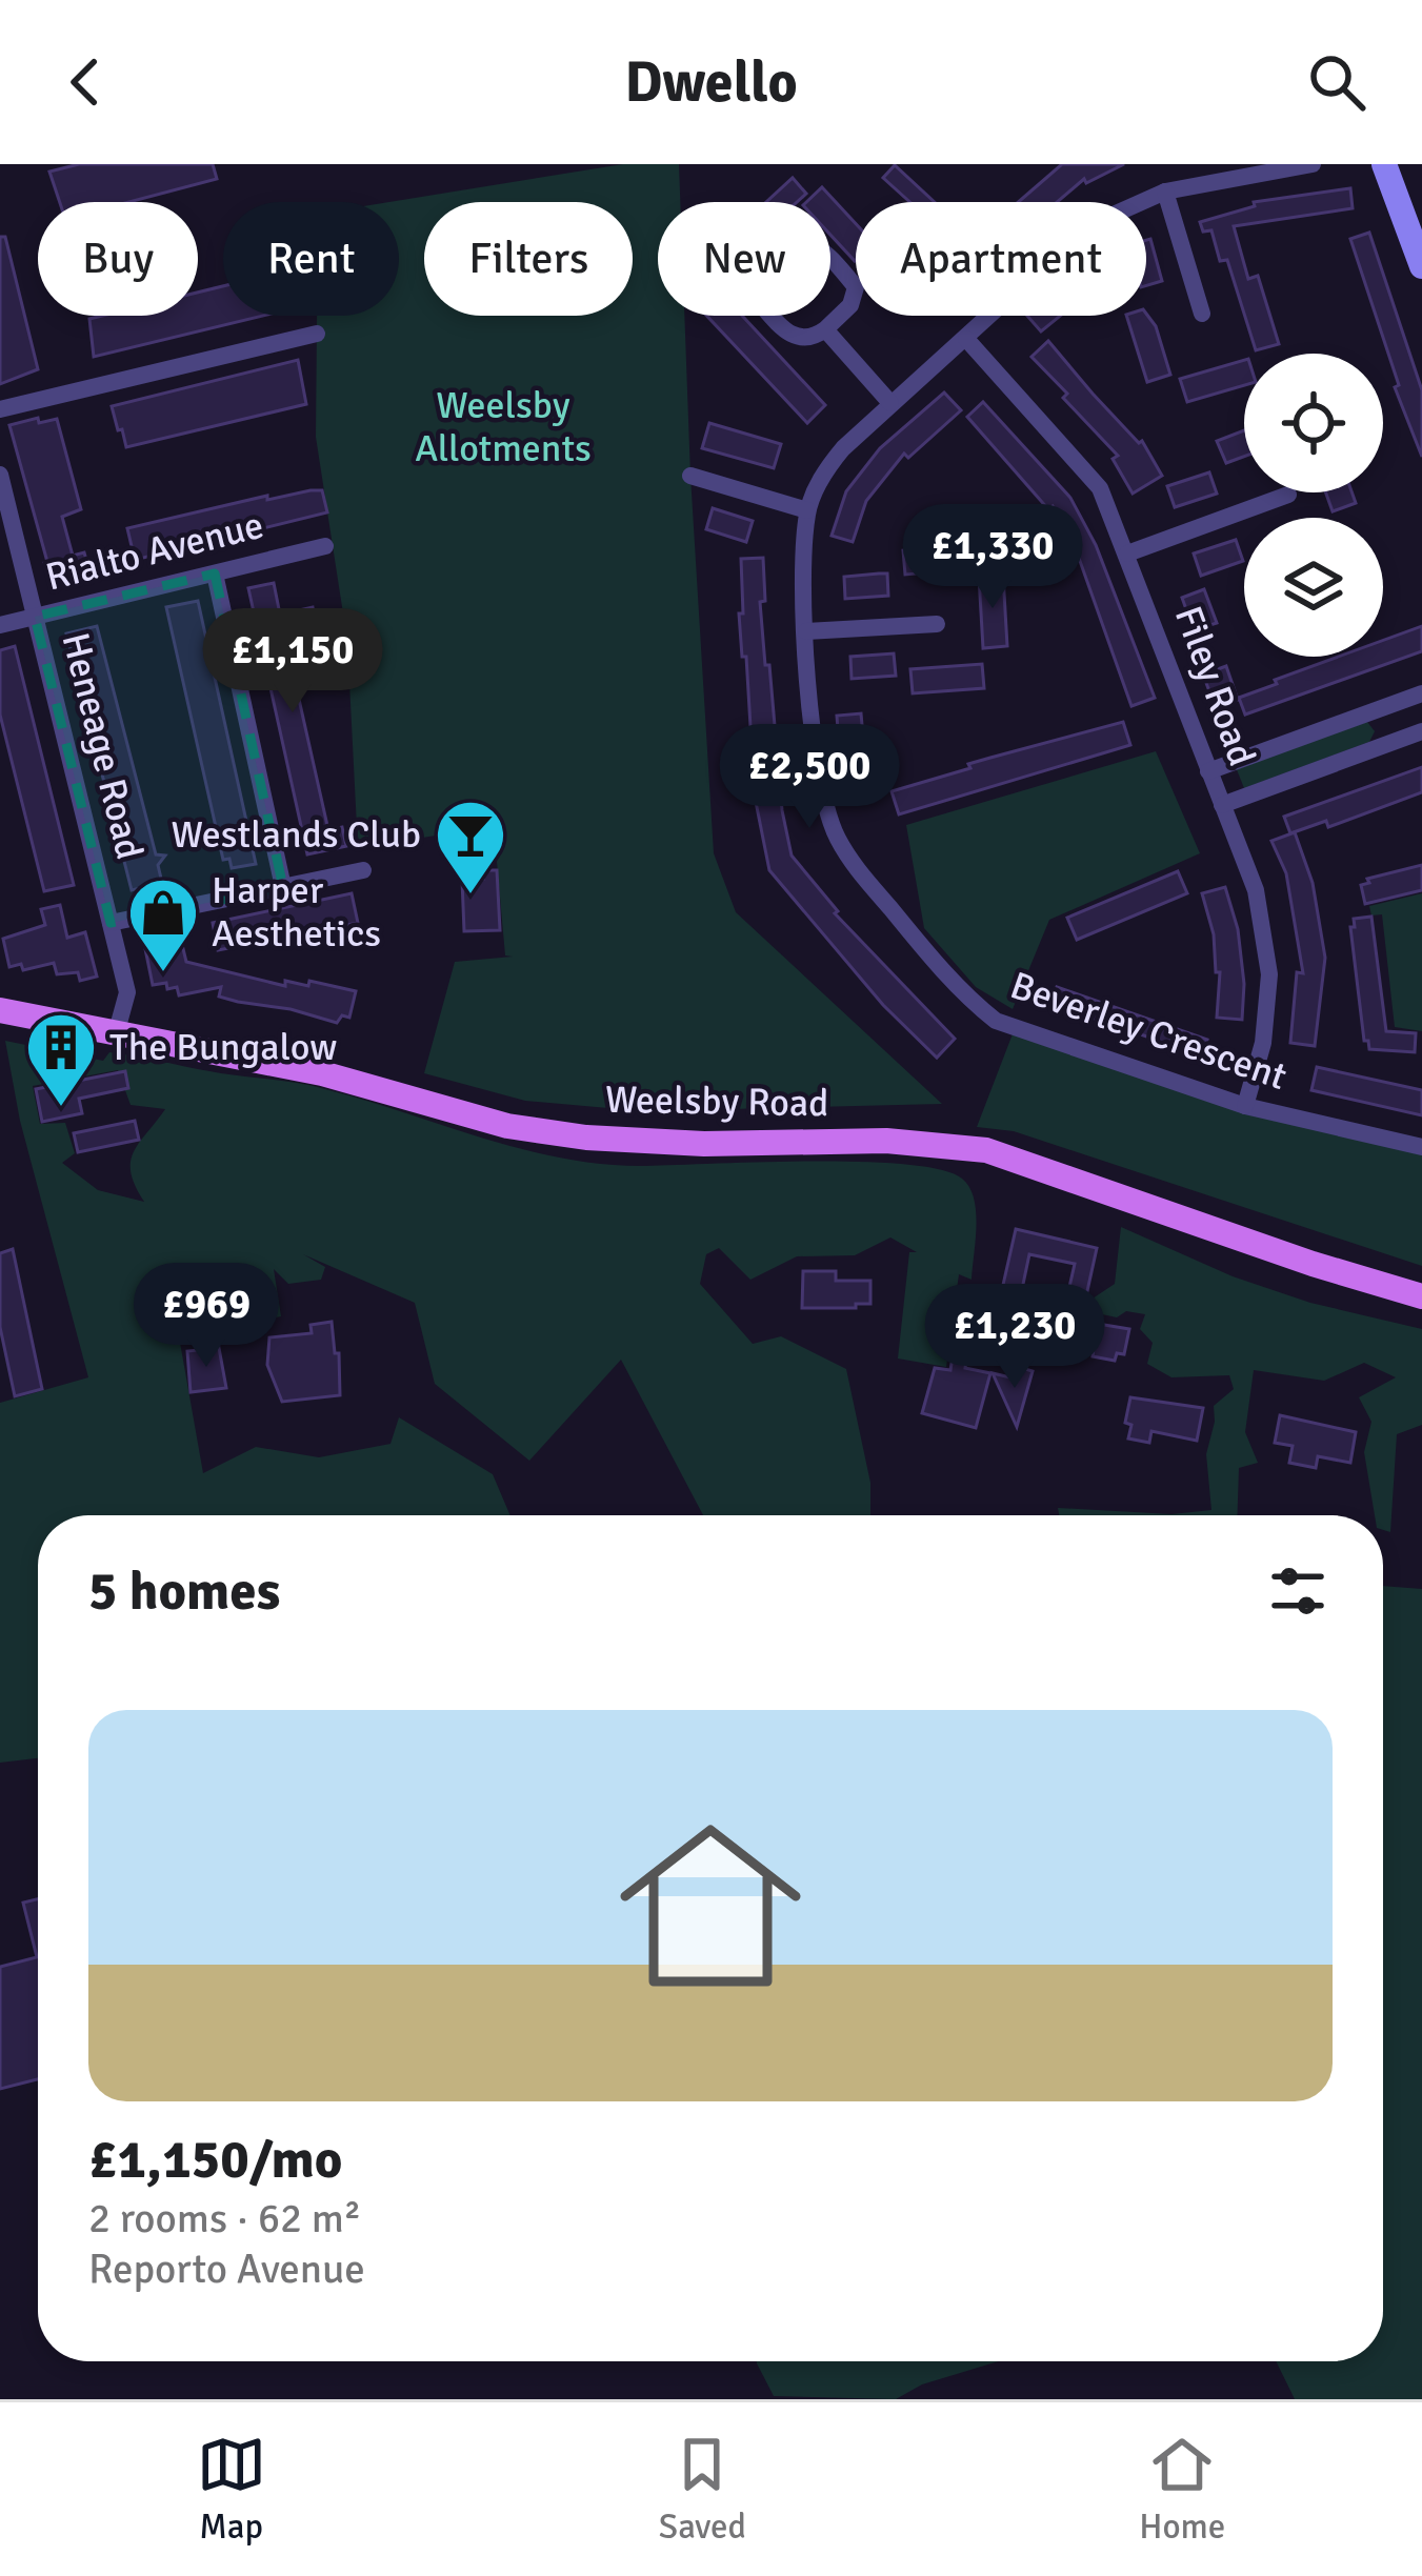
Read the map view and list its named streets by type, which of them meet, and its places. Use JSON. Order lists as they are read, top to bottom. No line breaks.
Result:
{"streets":{"main road":["Weelsby Road"],"street":["Rialto Avenue","Filey Road","Heneage Road","Beverley Crescent"]},"crossings":[["Rialto Avenue","Heneage Road"],["Filey Road","Beverley Crescent"],["Heneage Road","Weelsby Road"]],"parks":["Weelsby Allotments"],"places":{"bar":["Westlands Club"],"shop":["Harper Aesthetics"],"building":["The Bungalow"]},"page":{"header":"Dwello","chip":["Buy","Rent","Filters","New","Apartment"],"price":["£1,330","£1,150","£2,500","£969","£1,230"],"heading":"5 homes","list":[{"name":"£1,150/mo","note":"2 rooms · 62 m² · Reporto Avenue"}],"tabs":["Map","Saved","Home"]}}
